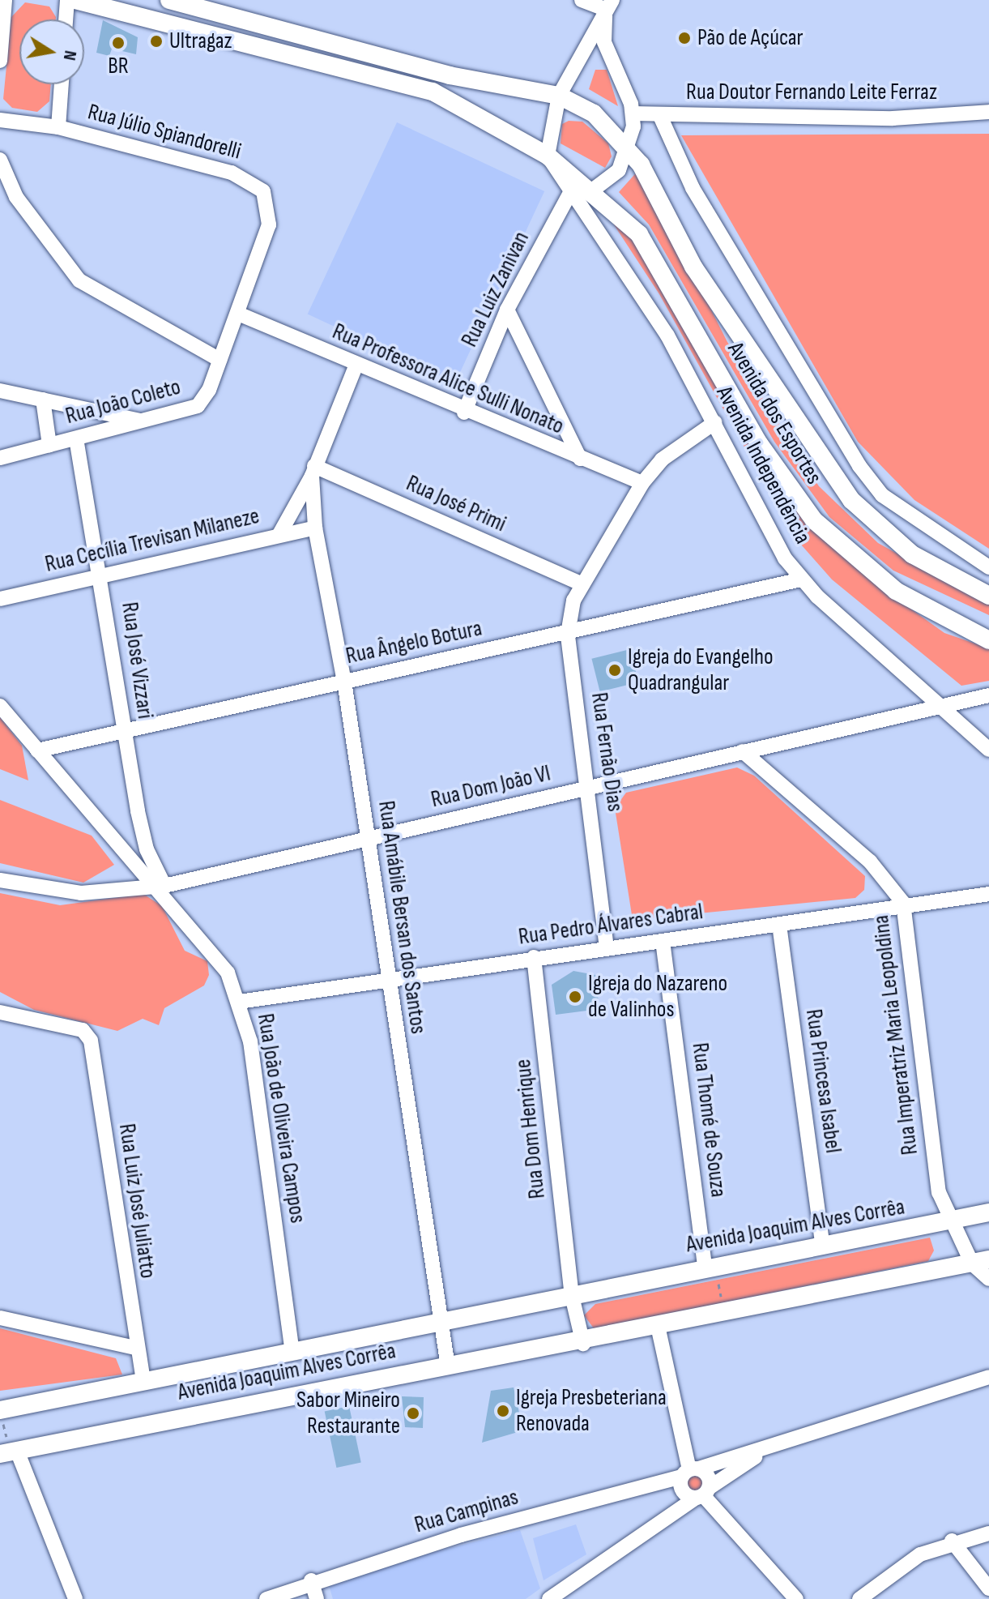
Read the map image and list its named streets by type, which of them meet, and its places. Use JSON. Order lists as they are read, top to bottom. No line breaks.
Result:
{"streets":{"main road":["Avenida dos Esportes","Avenida Joaquim Alves Corrêa"],"street":["Rua Doutor Fernando Leite Ferraz","Rua Júlio Spiandorelli","Rua Luiz Zanivan","Rua Professora Alice Sulli Nonato","Rua João Coleto","Avenida Independência","Rua José Primi","Rua Cecília Trevisan Milaneze","Rua Ângelo Botura","Rua José Vizzari","Rua Fernão Dias","Rua Dom João VI","Rua Amábile Bersan dos Santos","Rua Pedro Álvares Cabral","Rua Imperatriz Maria Leopoldina","Rua Princesa Isabel","Rua João de Oliveira Campos","Rua Thomé de Souza","Rua Dom Henrique","Rua Luiz José Juliatto","Rua Campinas"]},"crossings":[["Rua Júlio Spiandorelli","Rua Professora Alice Sulli Nonato"],["Rua Júlio Spiandorelli","Rua João Coleto"],["Rua Luiz Zanivan","Rua Professora Alice Sulli Nonato"],["Rua Luiz Zanivan","Avenida Independência"],["Rua Professora Alice Sulli Nonato","Rua João Coleto"],["Rua Professora Alice Sulli Nonato","Rua Fernão Dias"],["Rua João Coleto","Rua José Vizzari"],["Avenida Independência","Rua Ângelo Botura"],["Avenida Independência","Rua Fernão Dias"],["Avenida Independência","Rua Dom João VI"],["Rua José Primi","Rua Fernão Dias"],["Rua José Primi","Rua Amábile Bersan dos Santos"],["Rua Cecília Trevisan Milaneze","Rua José Vizzari"],["Rua Cecília Trevisan Milaneze","Rua Amábile Bersan dos Santos"],["Rua Ângelo Botura","Rua José Vizzari"],["Rua Ângelo Botura","Rua Fernão Dias"],["Rua Ângelo Botura","Rua Amábile Bersan dos Santos"],["Rua Ângelo Botura","Rua João de Oliveira Campos"],["Rua José Vizzari","Rua Dom João VI"],["Rua José Vizzari","Rua João de Oliveira Campos"],["Rua Fernão Dias","Rua Dom João VI"],["Rua Fernão Dias","Rua Pedro Álvares Cabral"],["Rua Dom João VI","Rua Amábile Bersan dos Santos"],["Rua Dom João VI","Rua Imperatriz Maria Leopoldina"],["Rua Dom João VI","Rua João de Oliveira Campos"],["Rua Amábile Bersan dos Santos","Rua Pedro Álvares Cabral"],["Rua Amábile Bersan dos Santos","Avenida Joaquim Alves Corrêa"],["Rua Pedro Álvares Cabral","Rua Imperatriz Maria Leopoldina"],["Rua Pedro Álvares Cabral","Rua Princesa Isabel"],["Rua Pedro Álvares Cabral","Rua João de Oliveira Campos"],["Rua Pedro Álvares Cabral","Rua Thomé de Souza"],["Rua Pedro Álvares Cabral","Rua Dom Henrique"],["Rua Imperatriz Maria Leopoldina","Avenida Joaquim Alves Corrêa"],["Rua Princesa Isabel","Avenida Joaquim Alves Corrêa"],["Rua João de Oliveira Campos","Avenida Joaquim Alves Corrêa"],["Rua Thomé de Souza","Avenida Joaquim Alves Corrêa"],["Rua Dom Henrique","Avenida Joaquim Alves Corrêa"],["Rua Luiz José Juliatto","Avenida Joaquim Alves Corrêa"]],"places":["Pão de Açúcar","Ultragaz","BR","Igreja do Evangelho Quadrangular","Igreja do Nazareno de Valinhos","Igreja Presbeteriana Renovada","Sabor Mineiro Restaurante"],"north":"right"}
